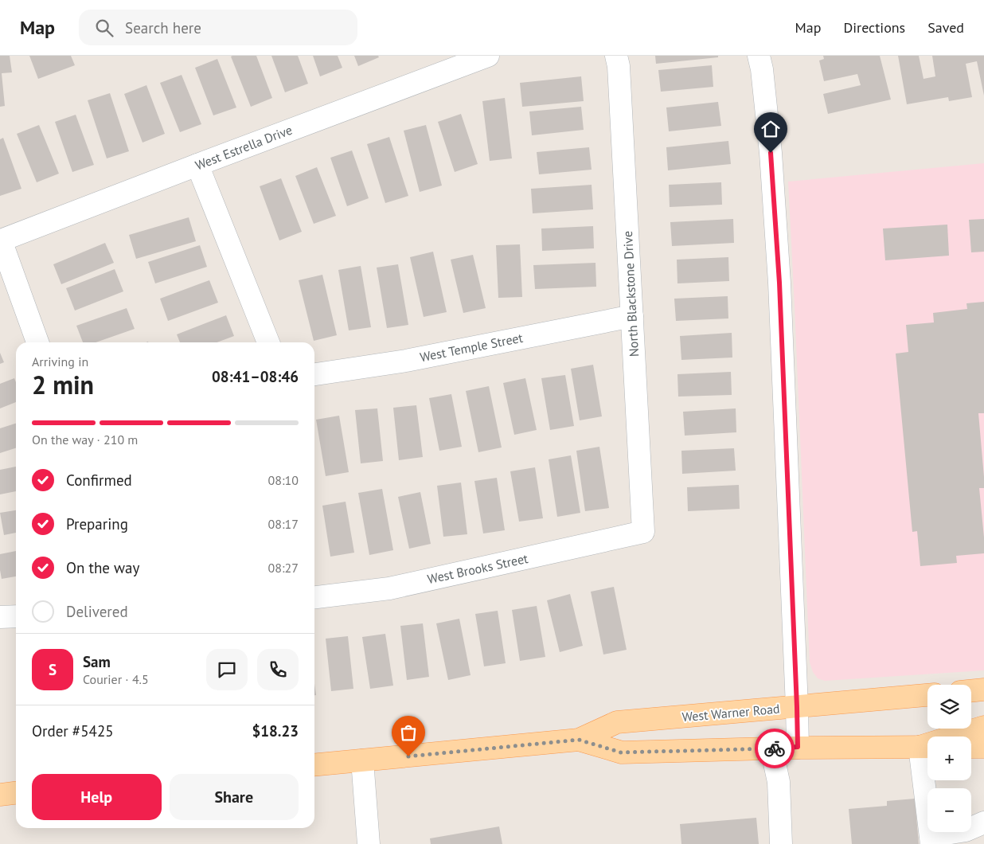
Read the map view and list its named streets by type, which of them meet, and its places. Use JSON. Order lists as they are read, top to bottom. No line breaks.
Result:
{"streets":{"main road":["West Warner Road"],"street":["West Estrella Drive","North Blackstone Drive","West Temple Street","West Brooks Street"]},"crossings":[["North Blackstone Drive","West Temple Street"],["North Blackstone Drive","West Brooks Street"]],"page":{"header":"Map","search":"Search here","nav":["Map","Directions","Saved"],"heading":["2 min","Arriving in","08:41–08:46"],"panel":["Sam","Courier · 4.5","Order #5425","$18.23"],"bar":"On the way · 210 m","list":[["Confirmed","08:10"],["Preparing","08:17"],["On the way","08:27"],"Delivered"],"round":"S","map_buttons":["+","−"],"buttons":["Help","Share"]}}
